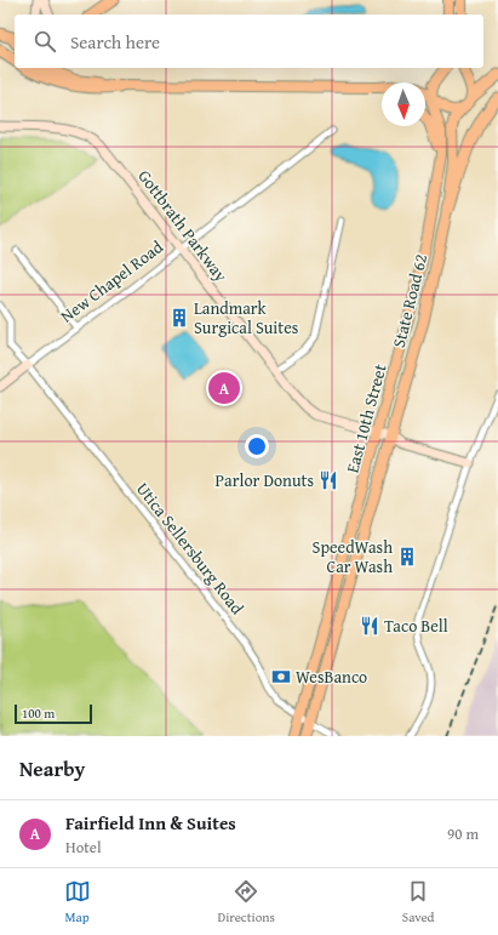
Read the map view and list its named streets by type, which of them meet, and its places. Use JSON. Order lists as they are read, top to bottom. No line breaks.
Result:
{"streets":{"main road":["State Road 62","East 10th Street"],"street":["Gottbrath Parkway","New Chapel Road","Utica Sellersburg Road"]},"crossings":[["Gottbrath Parkway","New Chapel Road"],["Gottbrath Parkway","State Road 62"],["Gottbrath Parkway","East 10th Street"],["New Chapel Road","Utica Sellersburg Road"],["State Road 62","Utica Sellersburg Road"],["East 10th Street","Utica Sellersburg Road"]],"places":{"building":["Landmark Surgical Suites","SpeedWash Car Wash"],"restaurant":["Parlor Donuts","Taco Bell"],"bank":["WesBanco"]},"scale_bar":"100 m","north":"bottom","page":{"search":"Search here","pins":"A","scale":"100 m","heading":"Nearby","list":[{"mark":"A","name":"Fairfield Inn & Suites","note":"Hotel","value":"90 m"}],"nav":["Map","Directions","Saved"]}}
